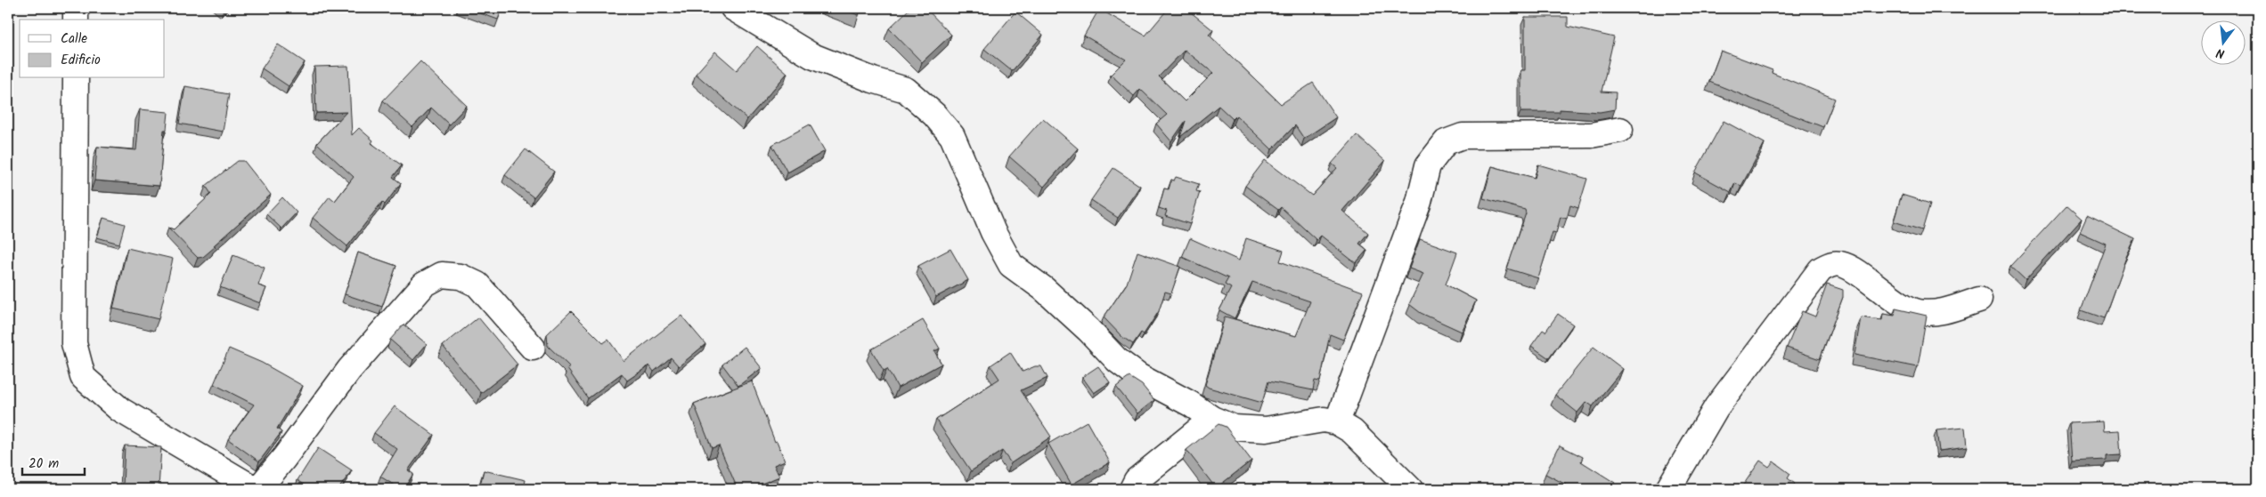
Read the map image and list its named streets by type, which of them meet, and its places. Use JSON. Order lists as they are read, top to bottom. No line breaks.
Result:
{"legend":["Calle","Edificio"],"scale_bar":"20 m","north":"bottom"}
